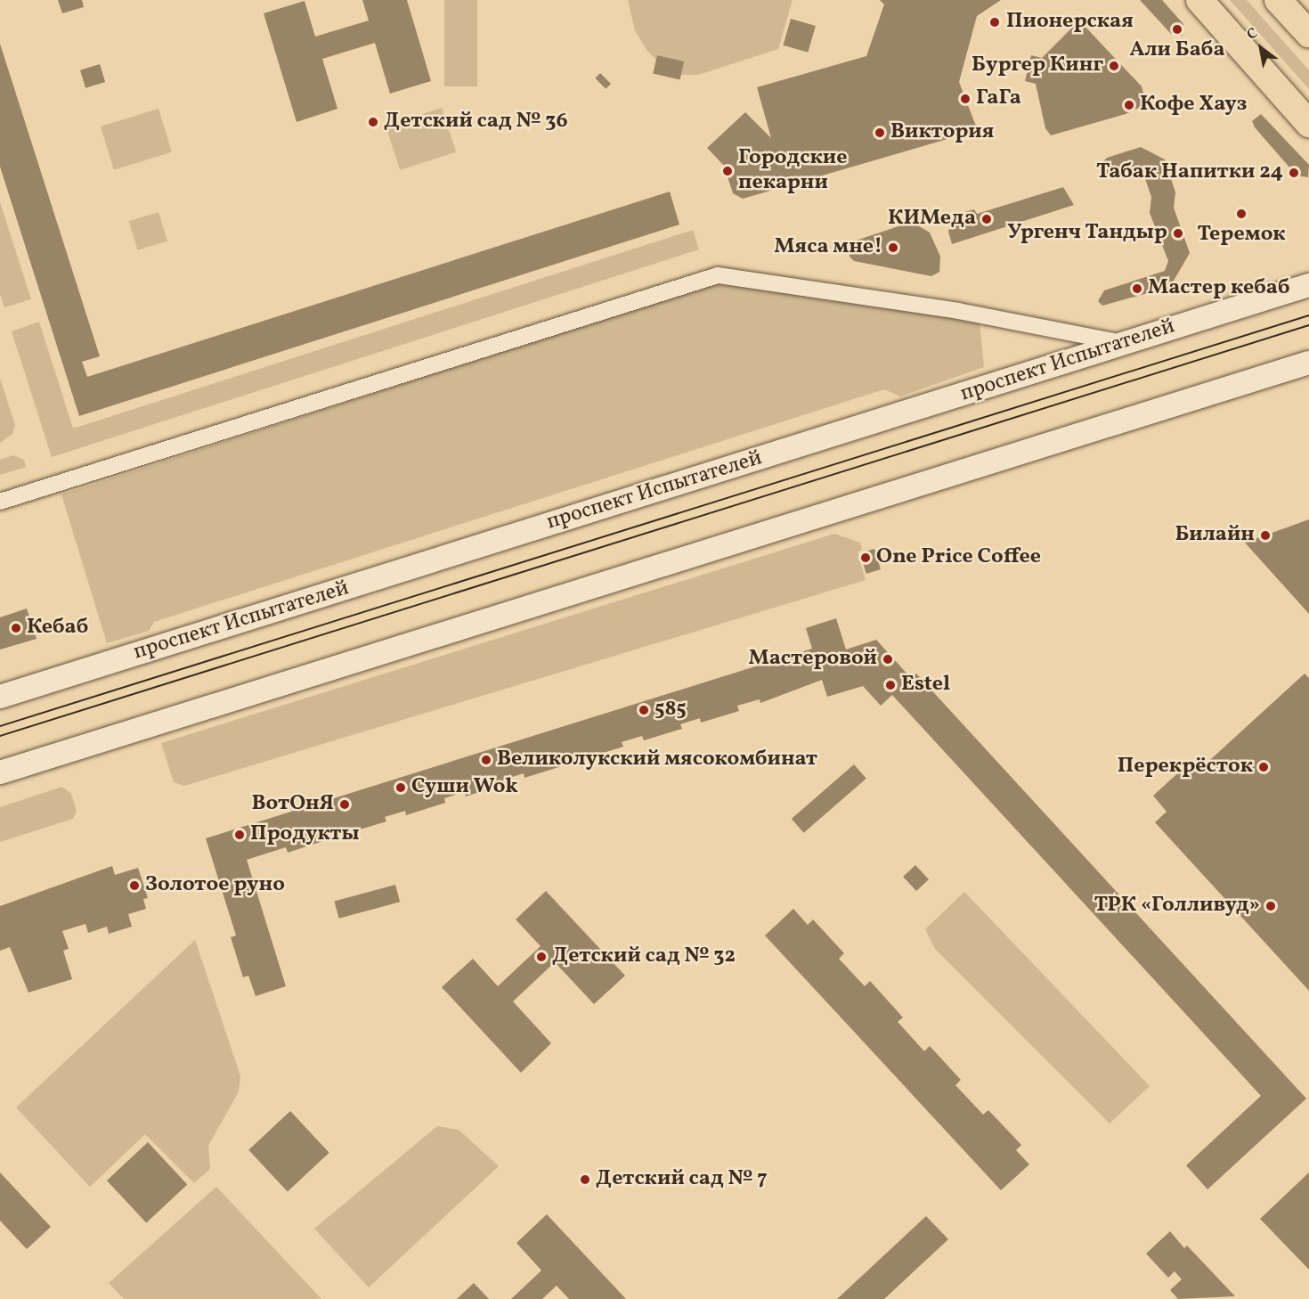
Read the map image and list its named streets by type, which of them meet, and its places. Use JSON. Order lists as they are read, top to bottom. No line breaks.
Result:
{"streets":{"main road":["проспект Испытателей"]},"places":["Пионерская","Али Баба","Бургер Кинг","ГаГа","Кофе Хауз","Детский сад № 36","Виктория","Городские пекарни","Табак Напитки 24","Теремок","КИМеда","Ургенч Тандыр","Мяса мне!","Мастер кебаб","Билайн","One Price Coffee","Кебаб","Мастеровой","Estel","585","Великолукский мясокомбинат","Перекрёсток","Суши Wok","ВотОнЯ","Продукты","Золотое руно","ТРК «Голливуд»","Детский сад № 32","Детский сад № 7"],"north":"top left"}
